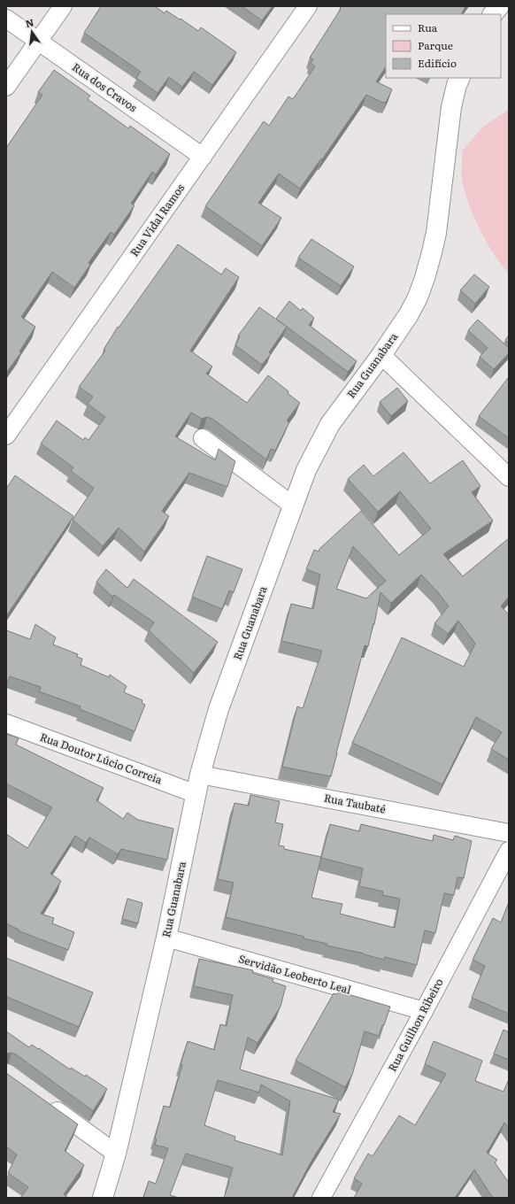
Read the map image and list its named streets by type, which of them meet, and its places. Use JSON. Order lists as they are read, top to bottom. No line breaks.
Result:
{"streets":{"main road":["Rua Guanabara"],"street":["Rua dos Cravos","Rua Vidal Ramos","Rua Doutor Lúcio Correia","Rua Taubaté","Servidão Leoberto Leal","Rua Guilhon Ribeiro"]},"crossings":[["Rua dos Cravos","Rua Vidal Ramos"],["Rua Guanabara","Rua Doutor Lúcio Correia"],["Rua Guanabara","Rua Taubaté"],["Rua Guanabara","Servidão Leoberto Leal"],["Servidão Leoberto Leal","Rua Guilhon Ribeiro"]],"legend":["Rua","Parque","Edifício"],"north":"top"}
